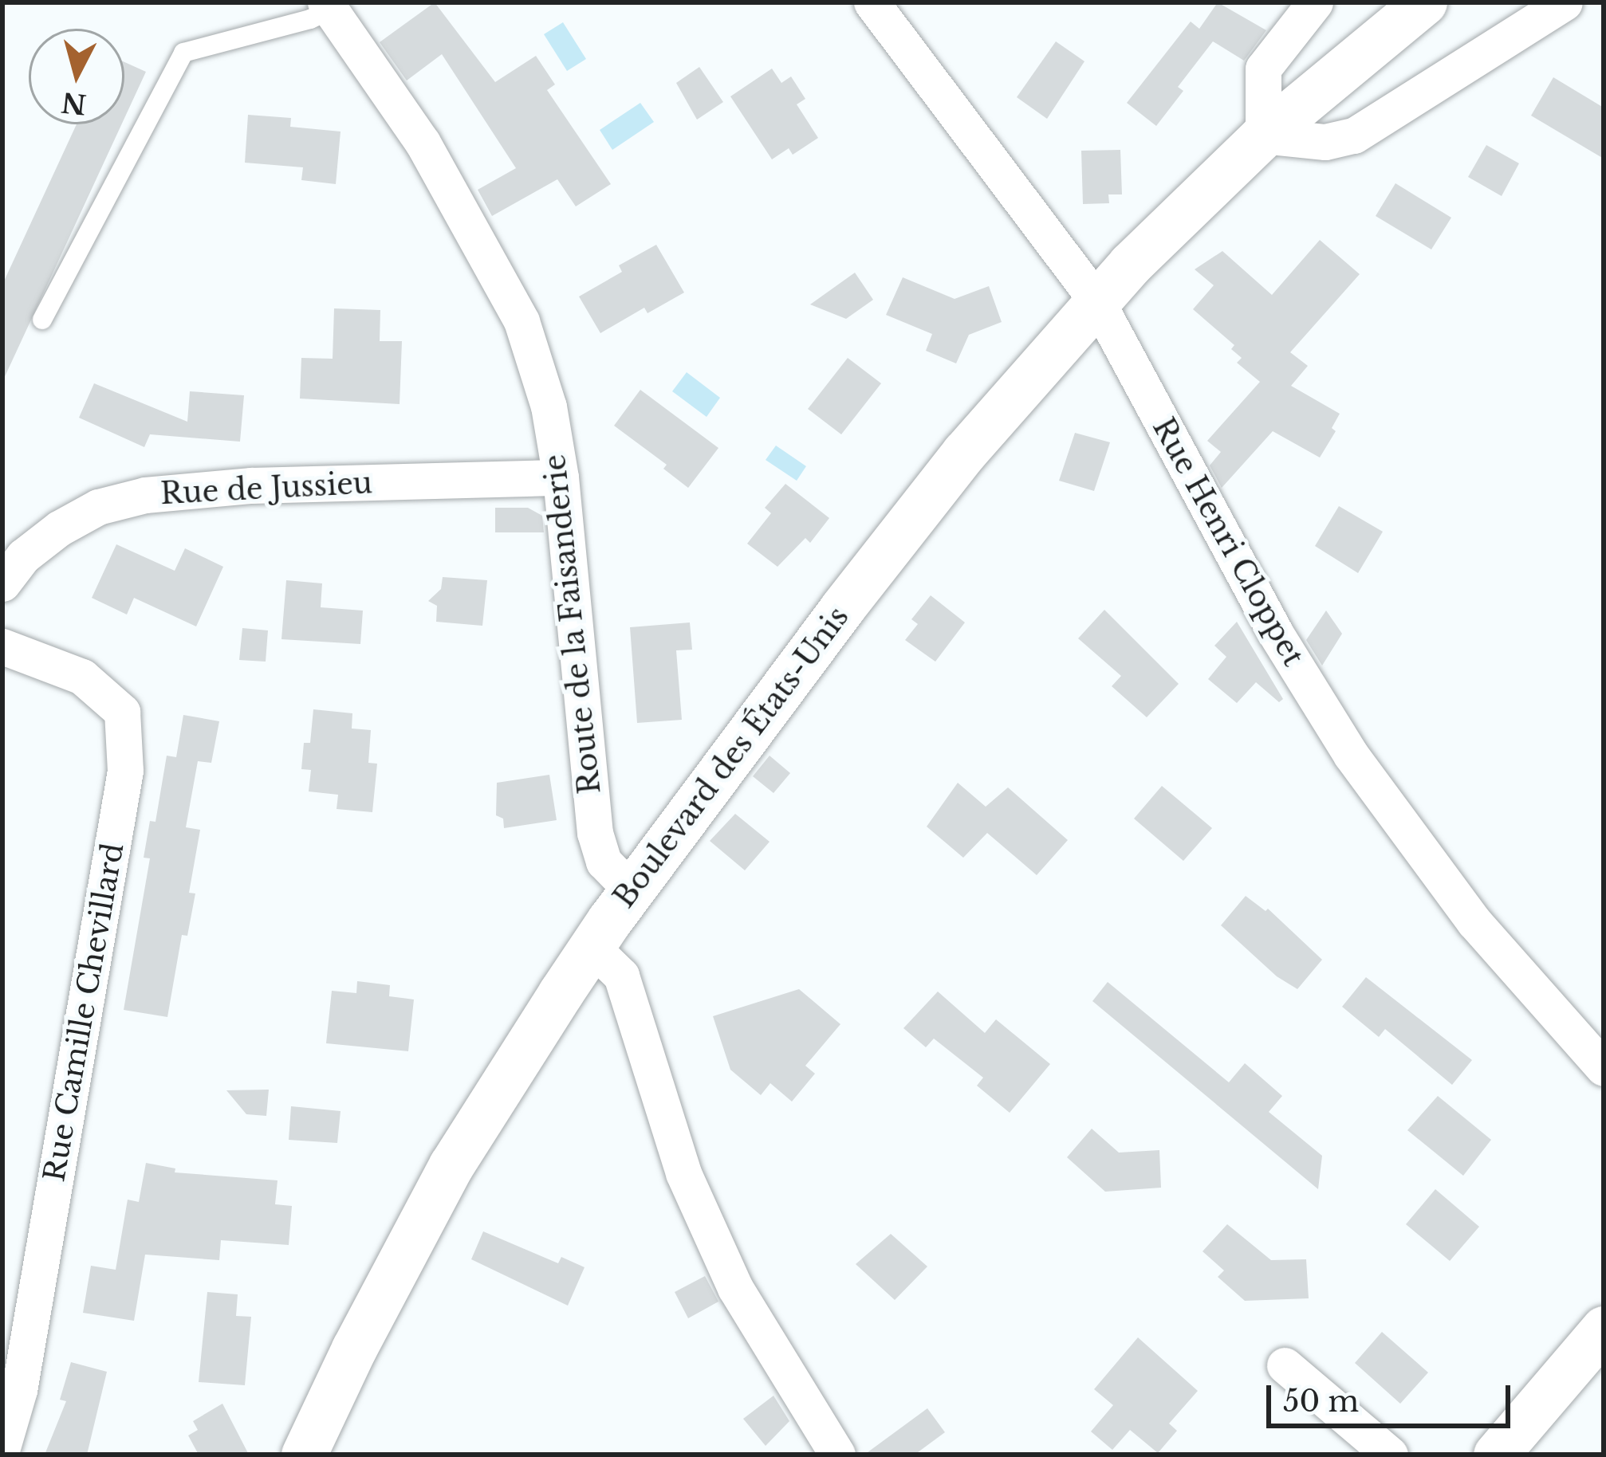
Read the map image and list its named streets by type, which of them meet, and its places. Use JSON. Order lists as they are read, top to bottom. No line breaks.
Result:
{"streets":{"street":["Rue de Jussieu","Rue Henri Cloppet","Route de la Faisanderie","Boulevard des États-Unis","Rue Camille Chevillard"]},"crossings":[["Rue de Jussieu","Route de la Faisanderie"],["Rue Henri Cloppet","Boulevard des États-Unis"],["Route de la Faisanderie","Boulevard des États-Unis"]],"scale_bar":"50 m","north":"bottom"}
